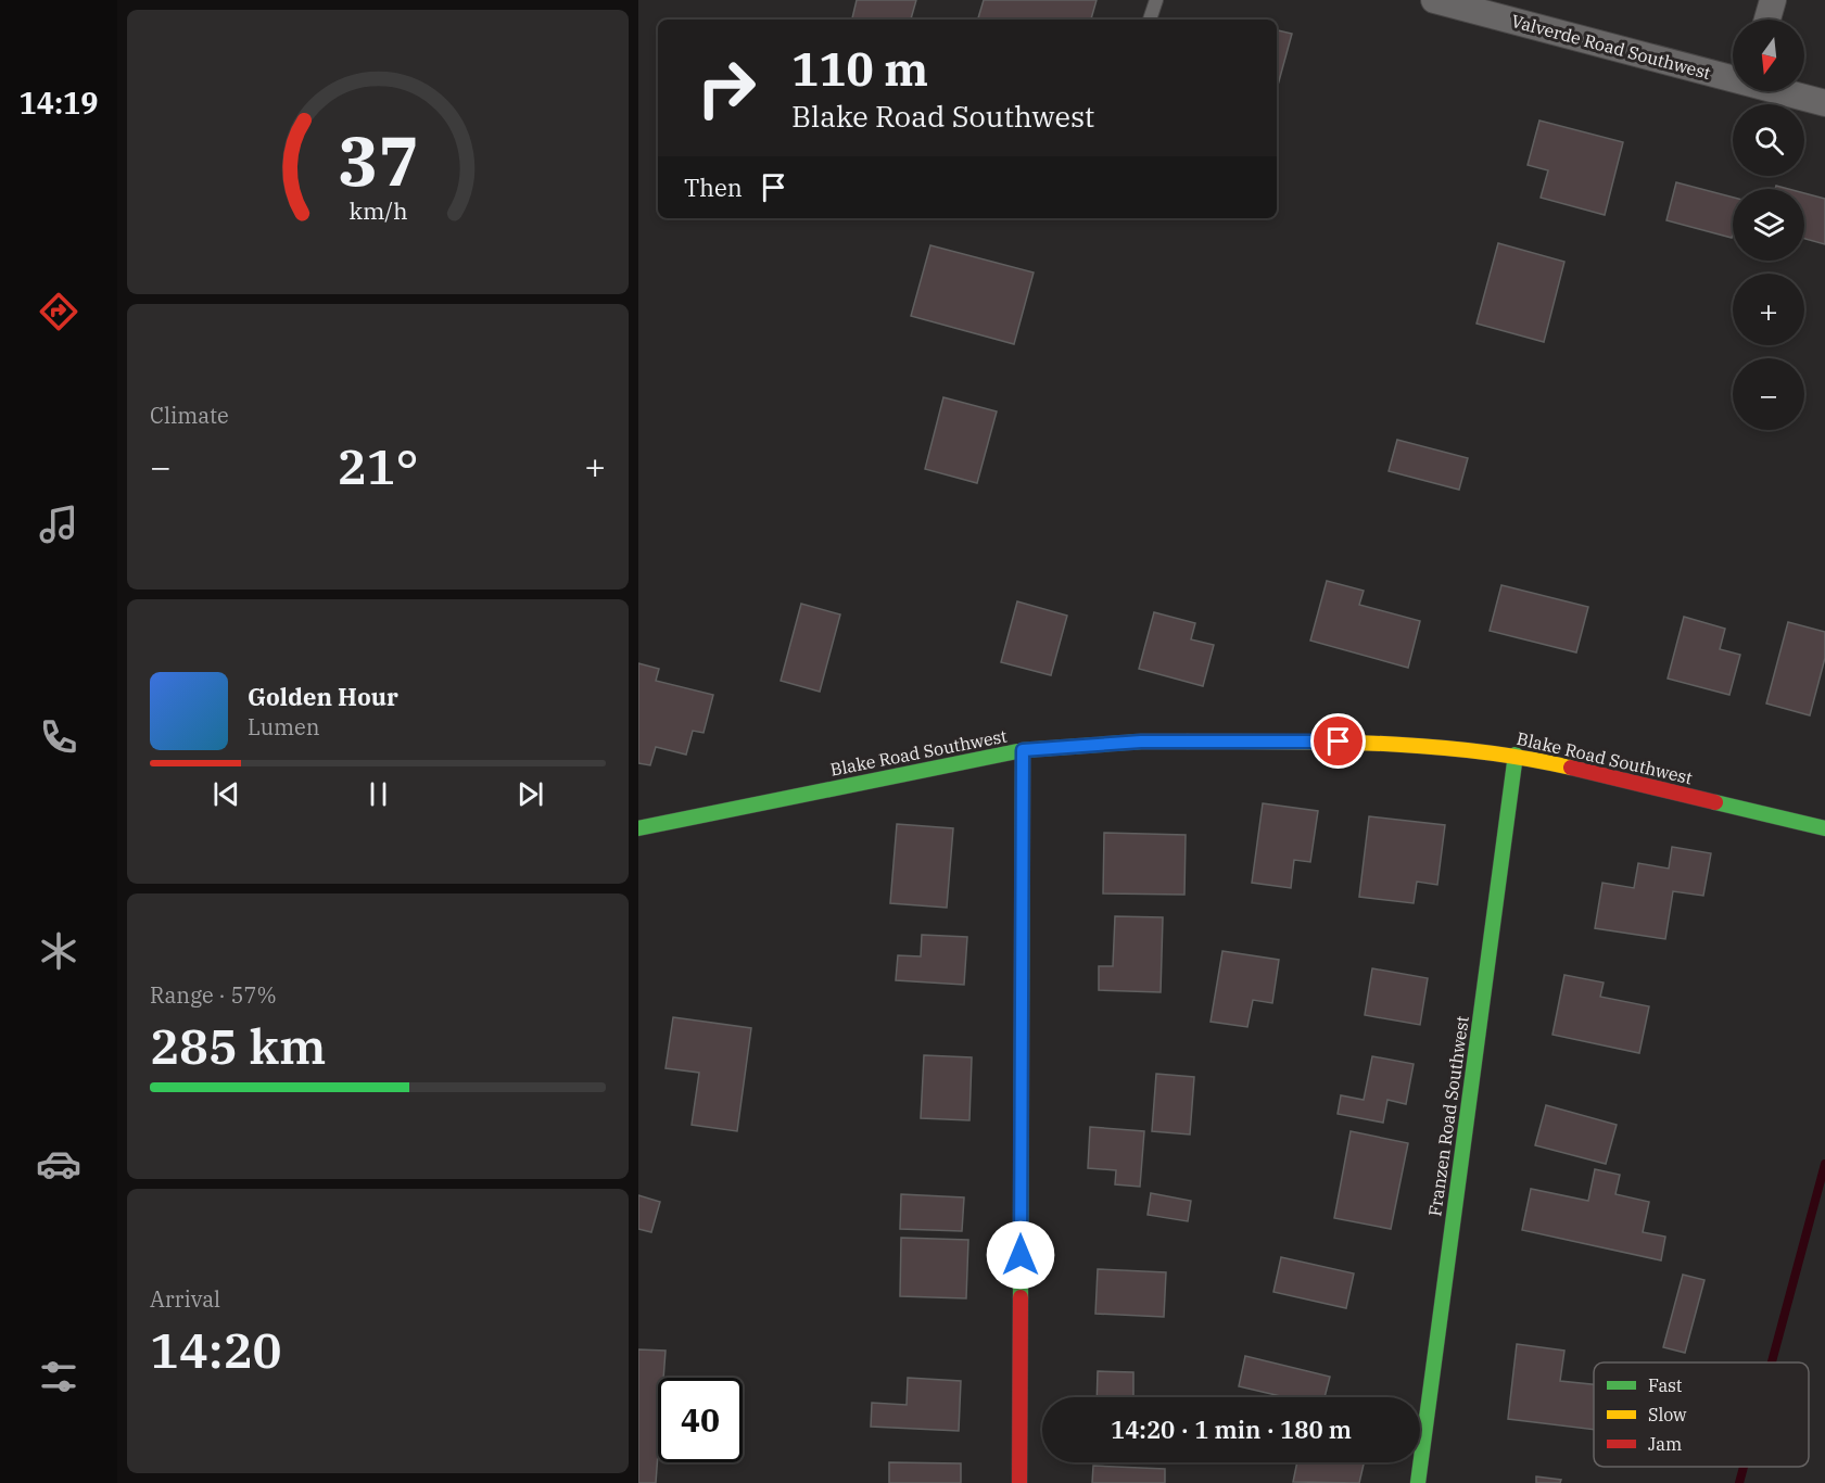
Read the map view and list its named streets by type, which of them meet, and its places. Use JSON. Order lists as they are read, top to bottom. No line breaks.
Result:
{"streets":{"street":["Valverde Road Southwest","Blake Road Southwest","Franzen Road Southwest"]},"crossings":[["Blake Road Southwest","Franzen Road Southwest"]],"legend":["Fast","Slow","Jam"],"north":"bottom","page":{"tabs":"14:19","map_buttons":["+","−"],"turn":["110 m","Blake Road Southwest"],"then":"Then","tile":["Climate",["Range · 57%","285 km"],["Arrival","14:20"]],"heat":["−","21°","+"],"song":["Golden Hour","Lumen"],"limit":"40","trip":"14:20 · 1 min · 180 m","gauge":["37","km/h"]}}
